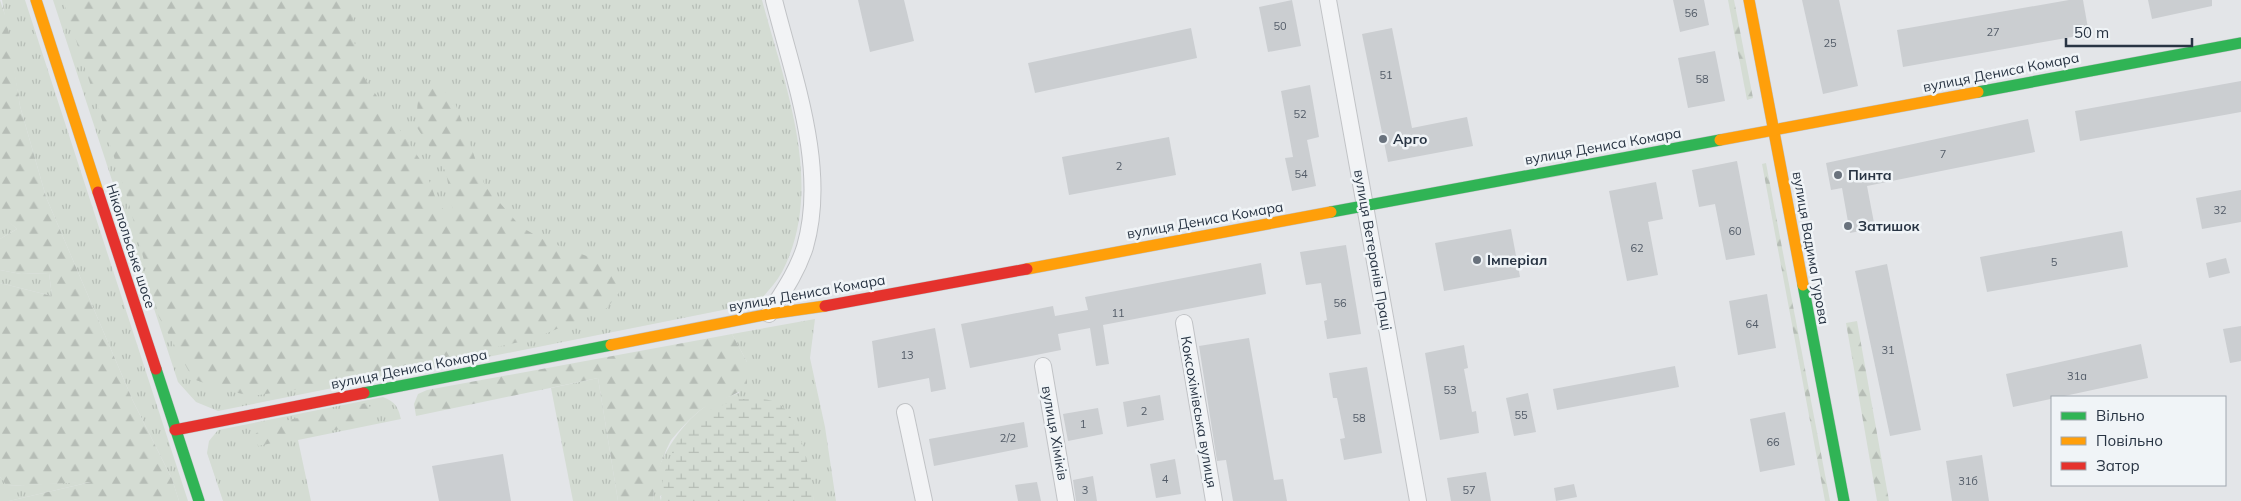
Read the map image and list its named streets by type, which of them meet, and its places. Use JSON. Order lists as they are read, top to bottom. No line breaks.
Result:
{"streets":{"street":["вулиця Дениса Комара","Нікопольське шосе","вулиця Вадима Гурова","вулиця Ветеранів Праці","Коксохімівська вулиця","вулиця Хіміків"]},"crossings":[["вулиця Дениса Комара","Нікопольське шосе"],["вулиця Дениса Комара","вулиця Вадима Гурова"],["вулиця Дениса Комара","вулиця Ветеранів Праці"]],"places":["Арго","Пинта","Затишок","Імперіал"],"house_numbers":["56","50","27","25","51","58","52","7","2","54","32","60","62","5","56","11","64","31","13","31а","53","2","55","58","1","2/2","66","4","31б","3","57"],"legend":["Вільно","Повільно","Затор"],"scale_bar":"50 m"}
